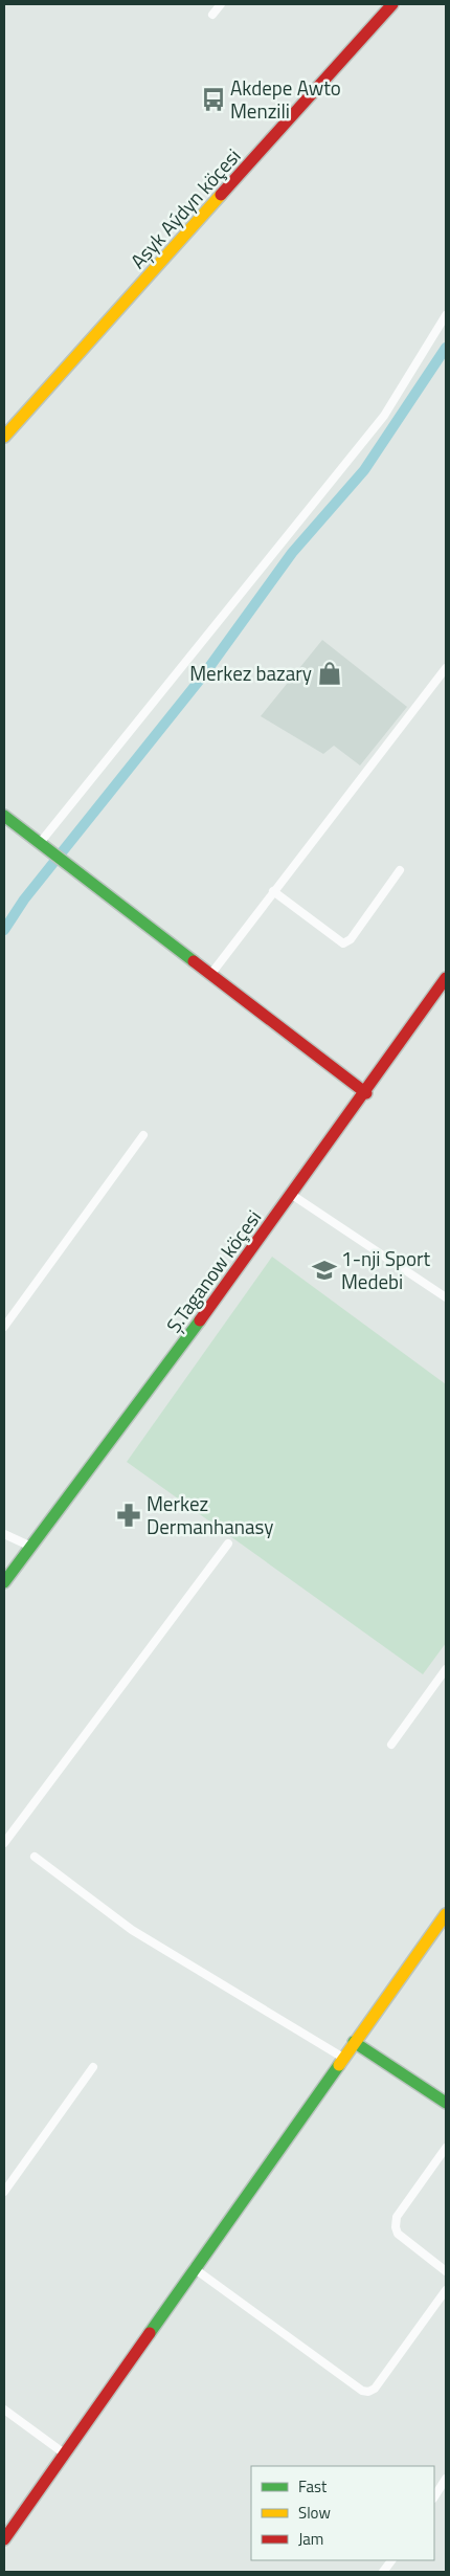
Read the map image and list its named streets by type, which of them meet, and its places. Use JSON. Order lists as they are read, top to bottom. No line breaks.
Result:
{"streets":{"street":["Aşyk Aýdyn köçesi","Ş.Taganow köçesi"]},"places":{"bus stop":["Akdepe Awto Menzili"],"shop":["Merkez bazary"],"school or university":["1-nji Sport Medebi"],"pharmacy":["Merkez Dermanhanasy"]},"legend":["Fast","Slow","Jam"]}
